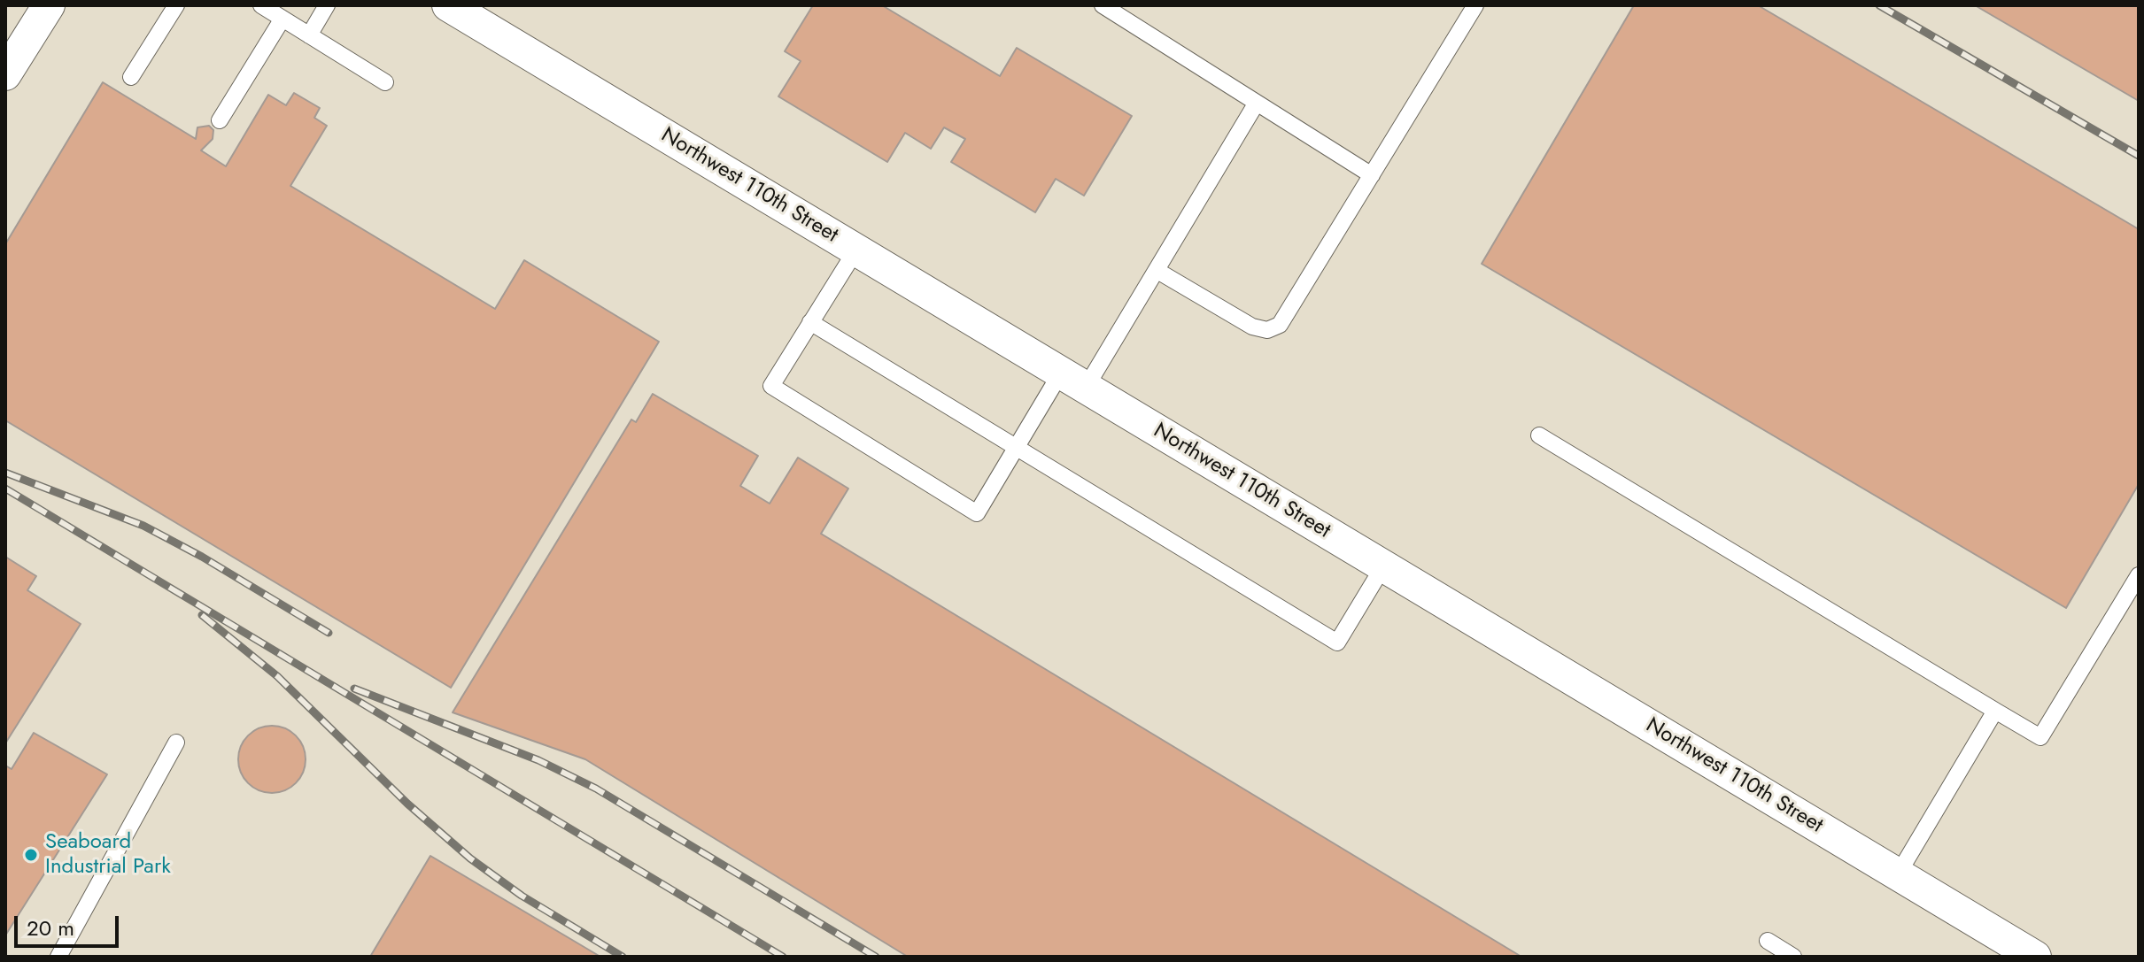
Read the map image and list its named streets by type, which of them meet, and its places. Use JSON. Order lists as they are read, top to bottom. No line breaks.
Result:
{"streets":{"street":["Northwest 110th Street"]},"places":["Seaboard Industrial Park"],"scale_bar":"20 m"}
